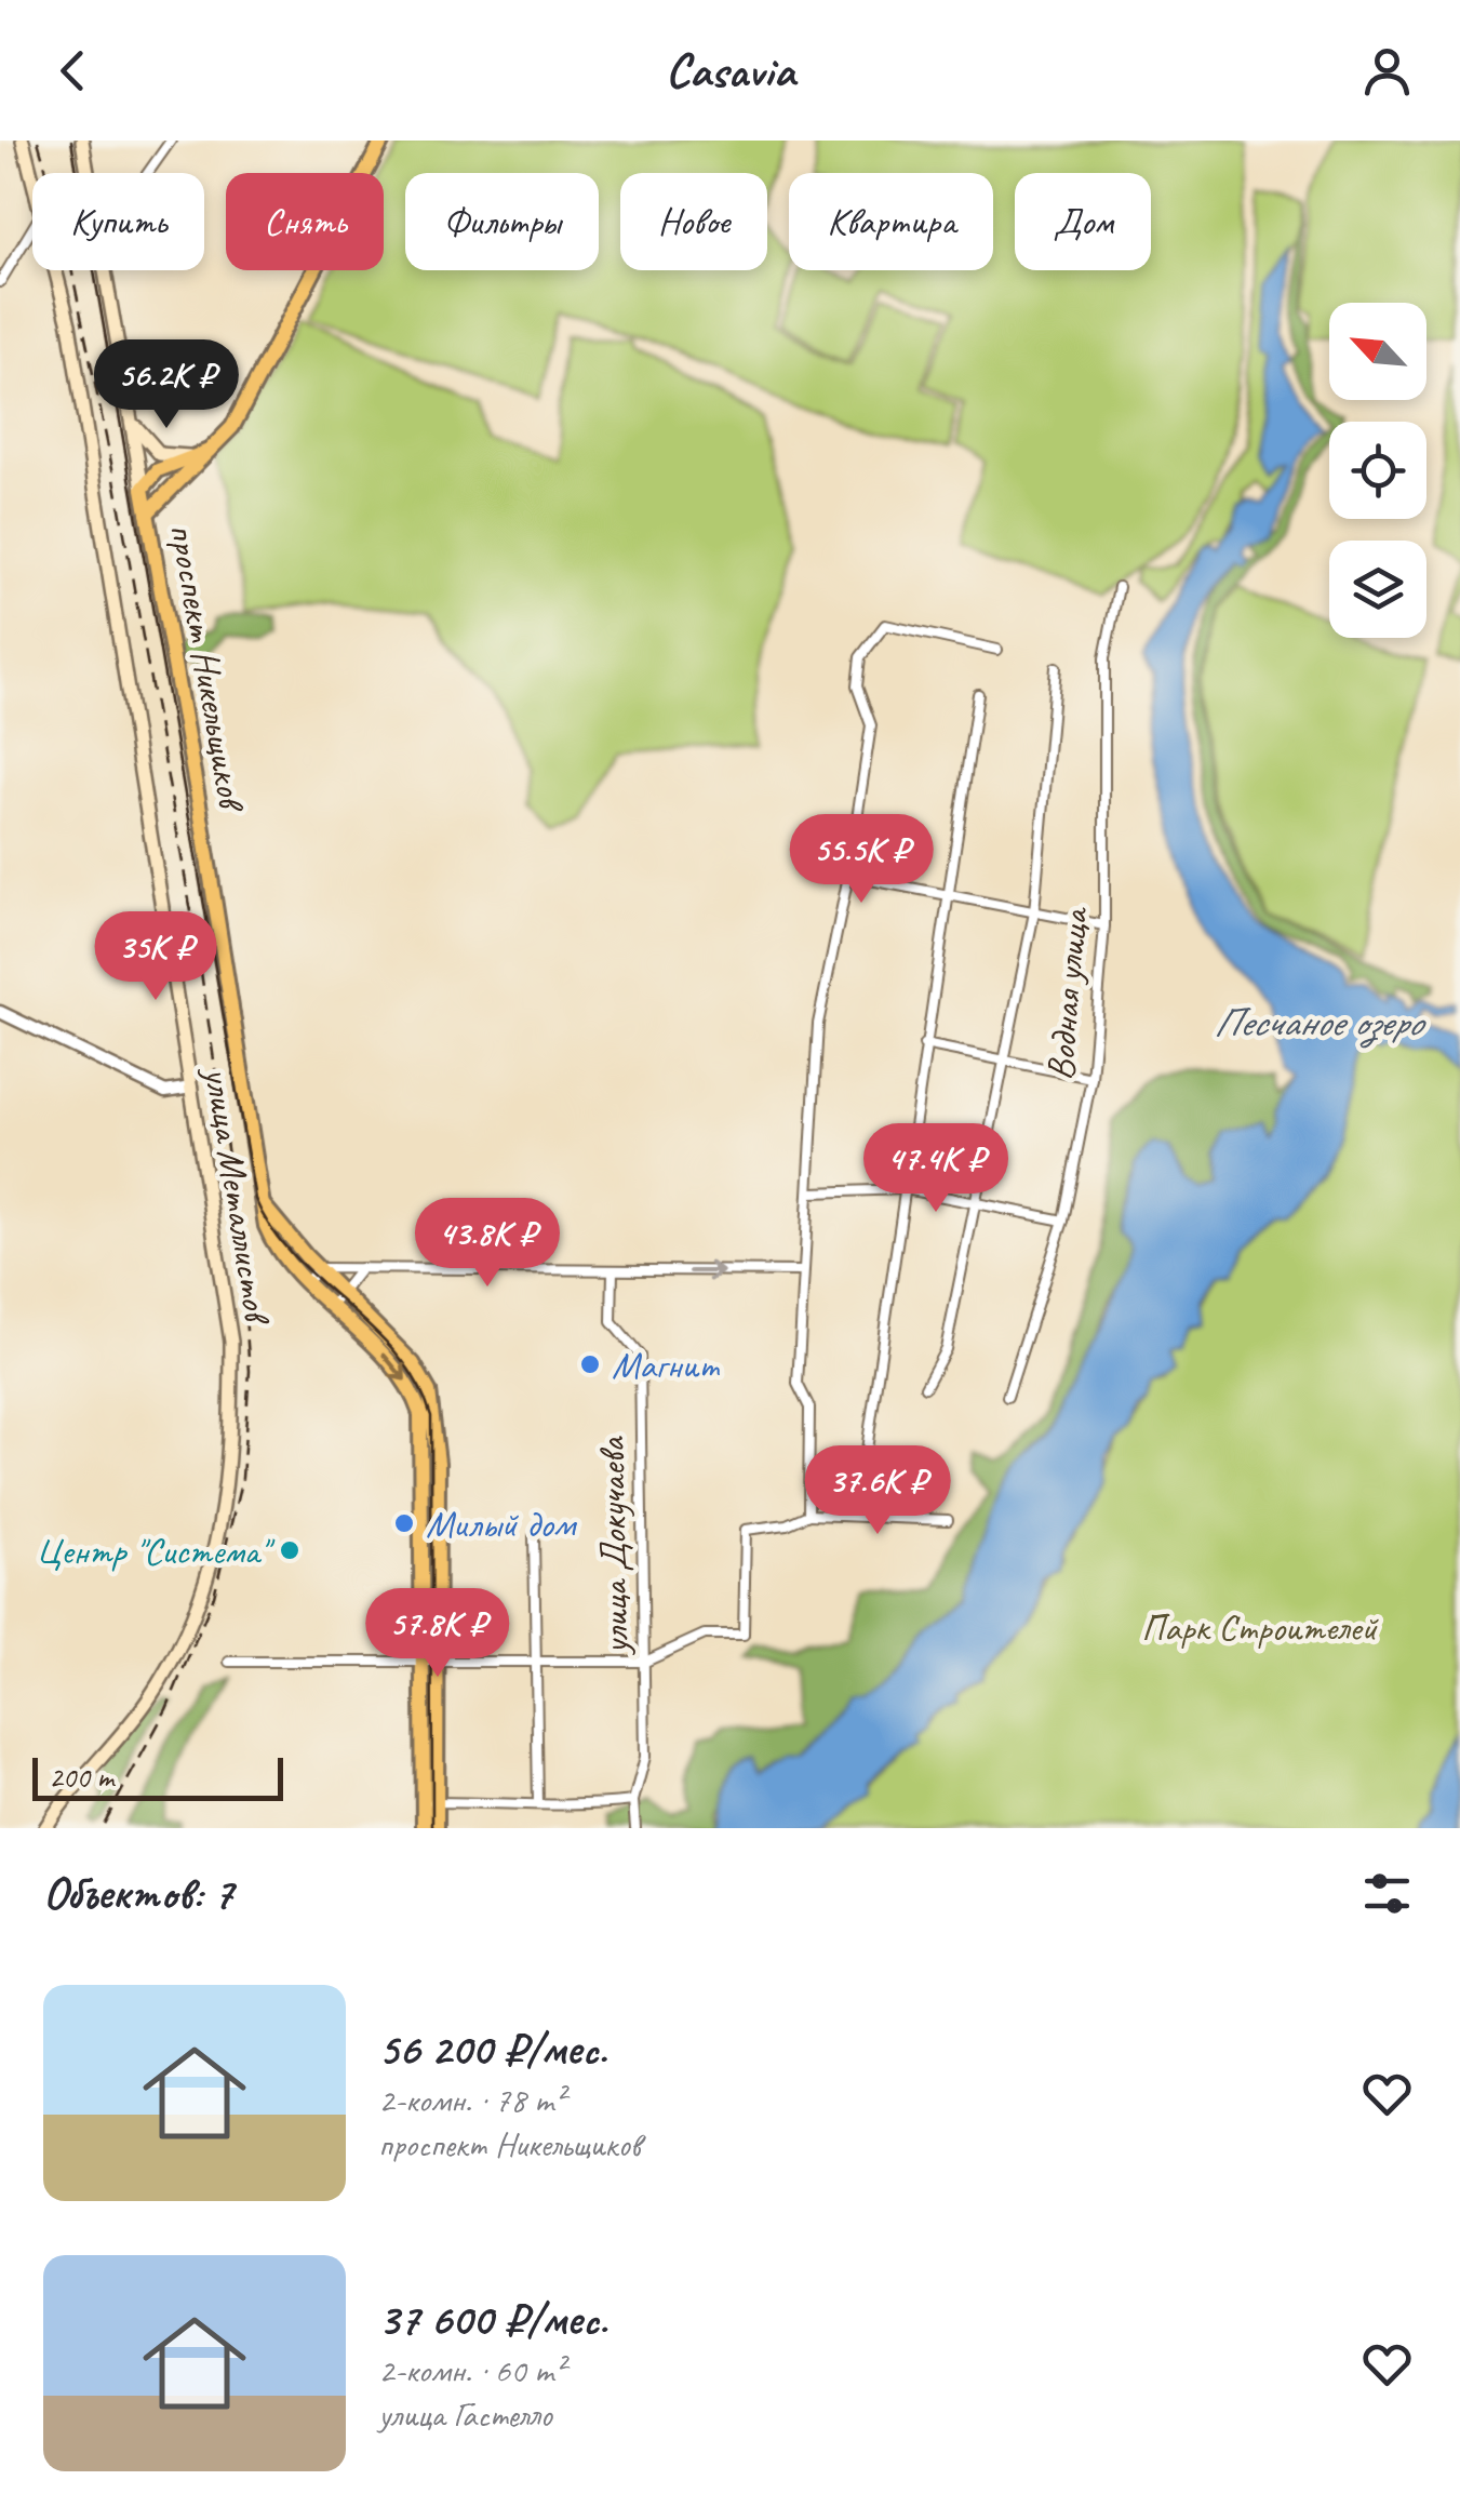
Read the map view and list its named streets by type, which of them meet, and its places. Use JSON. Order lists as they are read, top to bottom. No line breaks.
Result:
{"streets":{"main road":["проспект Никельщиков","улица Металлистов"],"street":["Водная улица","улица Докучаева"]},"water":["Песчаное озеро"],"parks":["Парк Строителей"],"places":["Магнит","Милый дом","Центр \"Система\""],"scale_bar":"200 m","north":"top left","page":{"header":"Casavia","chip":["Купить","Снять","Фильтры","Новое","Квартира","Дом"],"price":["56.2K ₽","55.5K ₽","35K ₽","47.4K ₽","43.8K ₽","37.6K ₽","57.8K ₽"],"scale":"200 m","heading":"Объектов: 7","list":[{"name":"56 200 ₽/мес.","note":"2-комн. · 78 m² · проспект Никельщиков"},{"name":"37 600 ₽/мес.","note":"2-комн. · 60 m² · улица Гастелло"}]}}
